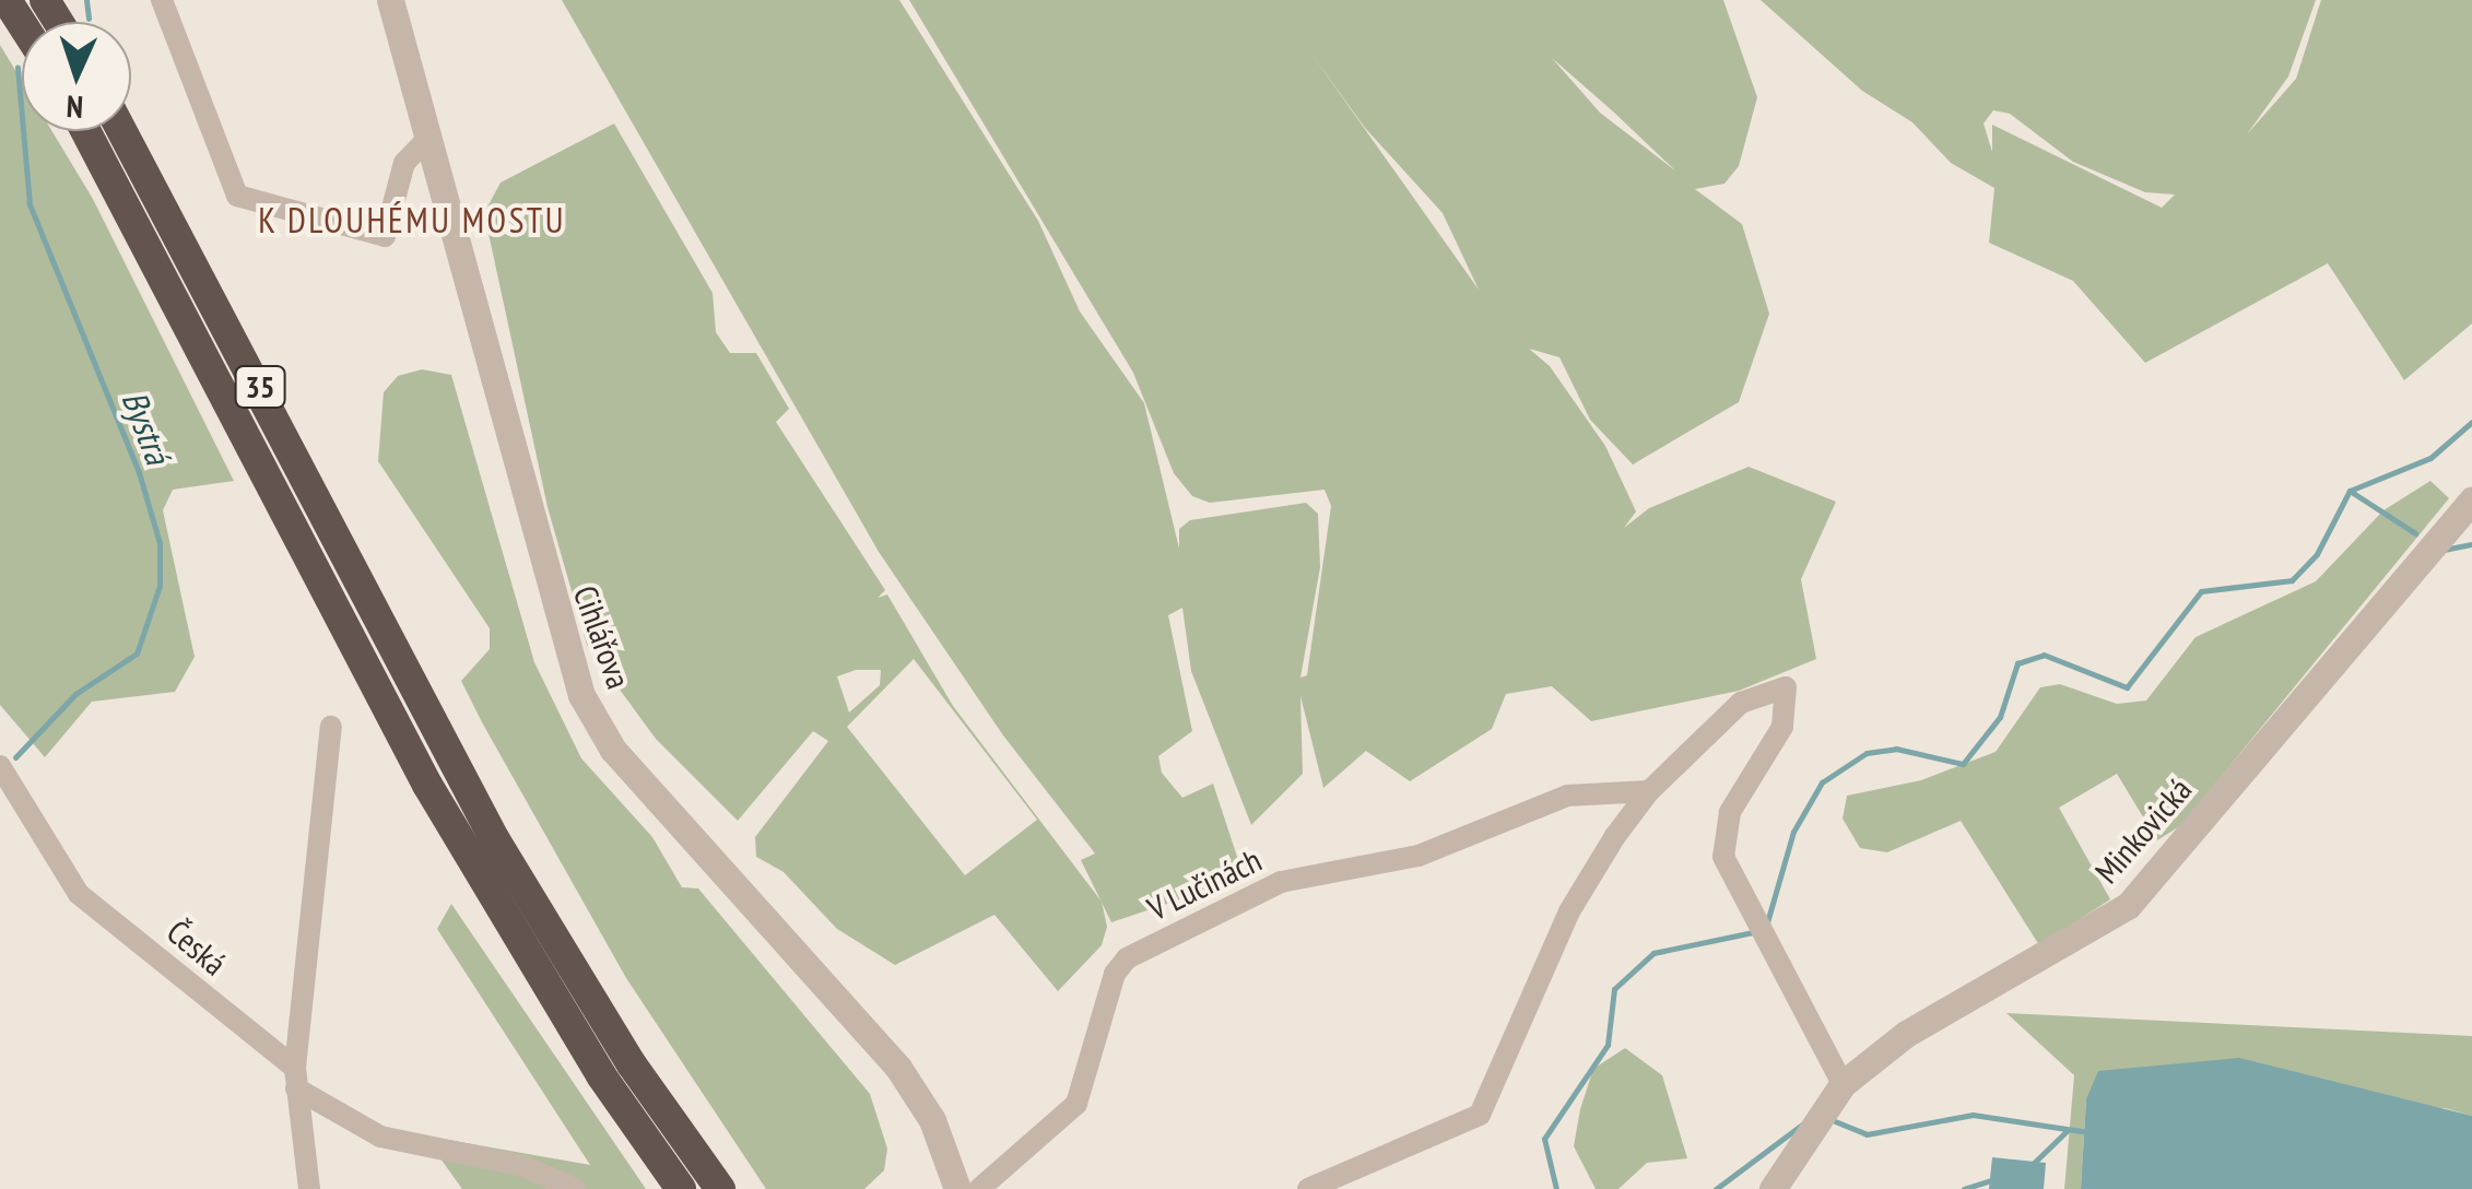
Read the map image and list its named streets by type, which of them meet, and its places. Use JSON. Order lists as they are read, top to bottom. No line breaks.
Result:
{"streets":{"highway":["35"],"street":["Cihlářova","Minkovická","V Lučinách","Česká"]},"districts":["K DLOUHÉMU MOSTU"],"water":["Bystrá"],"north":"bottom"}
